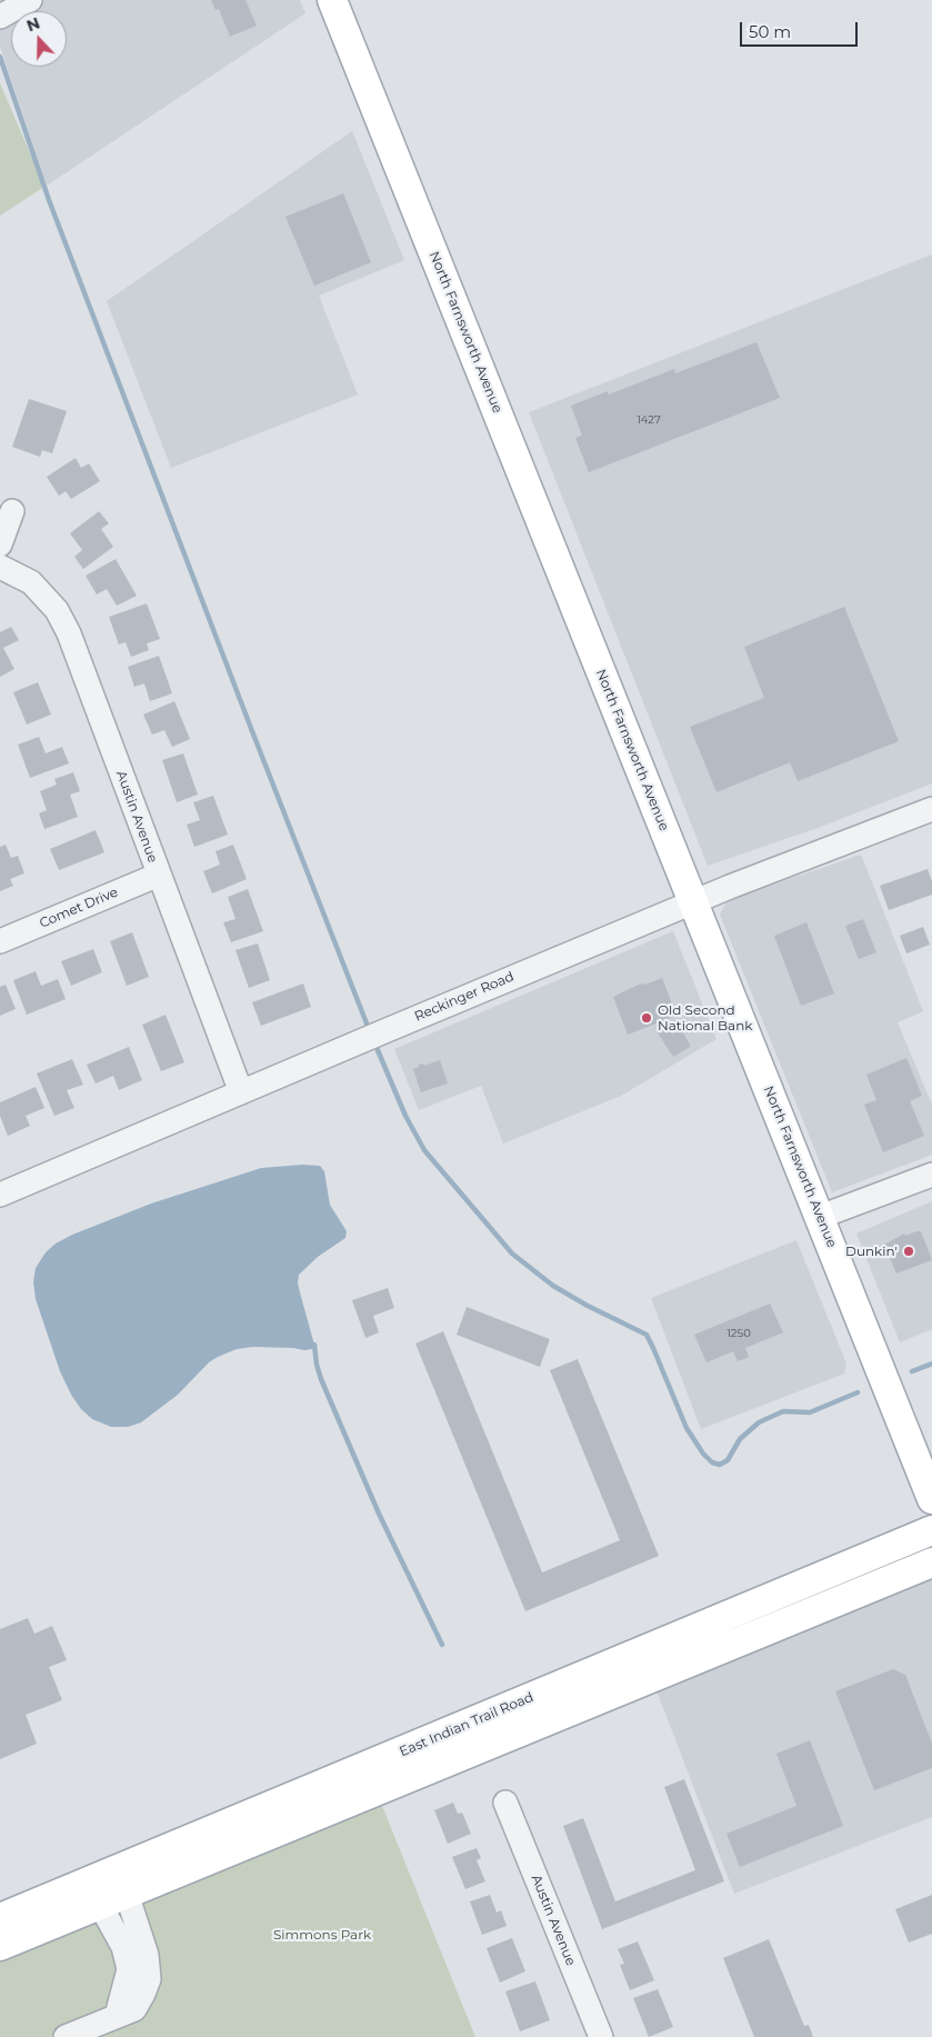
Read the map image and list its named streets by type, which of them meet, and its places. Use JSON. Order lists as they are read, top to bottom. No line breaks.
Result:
{"streets":{"main road":["North Farnsworth Avenue","East Indian Trail Road"],"street":["Austin Avenue","Comet Drive","Reckinger Road"]},"crossings":[["North Farnsworth Avenue","Reckinger Road"],["Austin Avenue","Comet Drive"],["Austin Avenue","Reckinger Road"]],"parks":["Simmons Park"],"places":["Old Second National Bank","Dunkin'"],"house_numbers":["1427","1250"],"scale_bar":"50 m","north":"top"}
